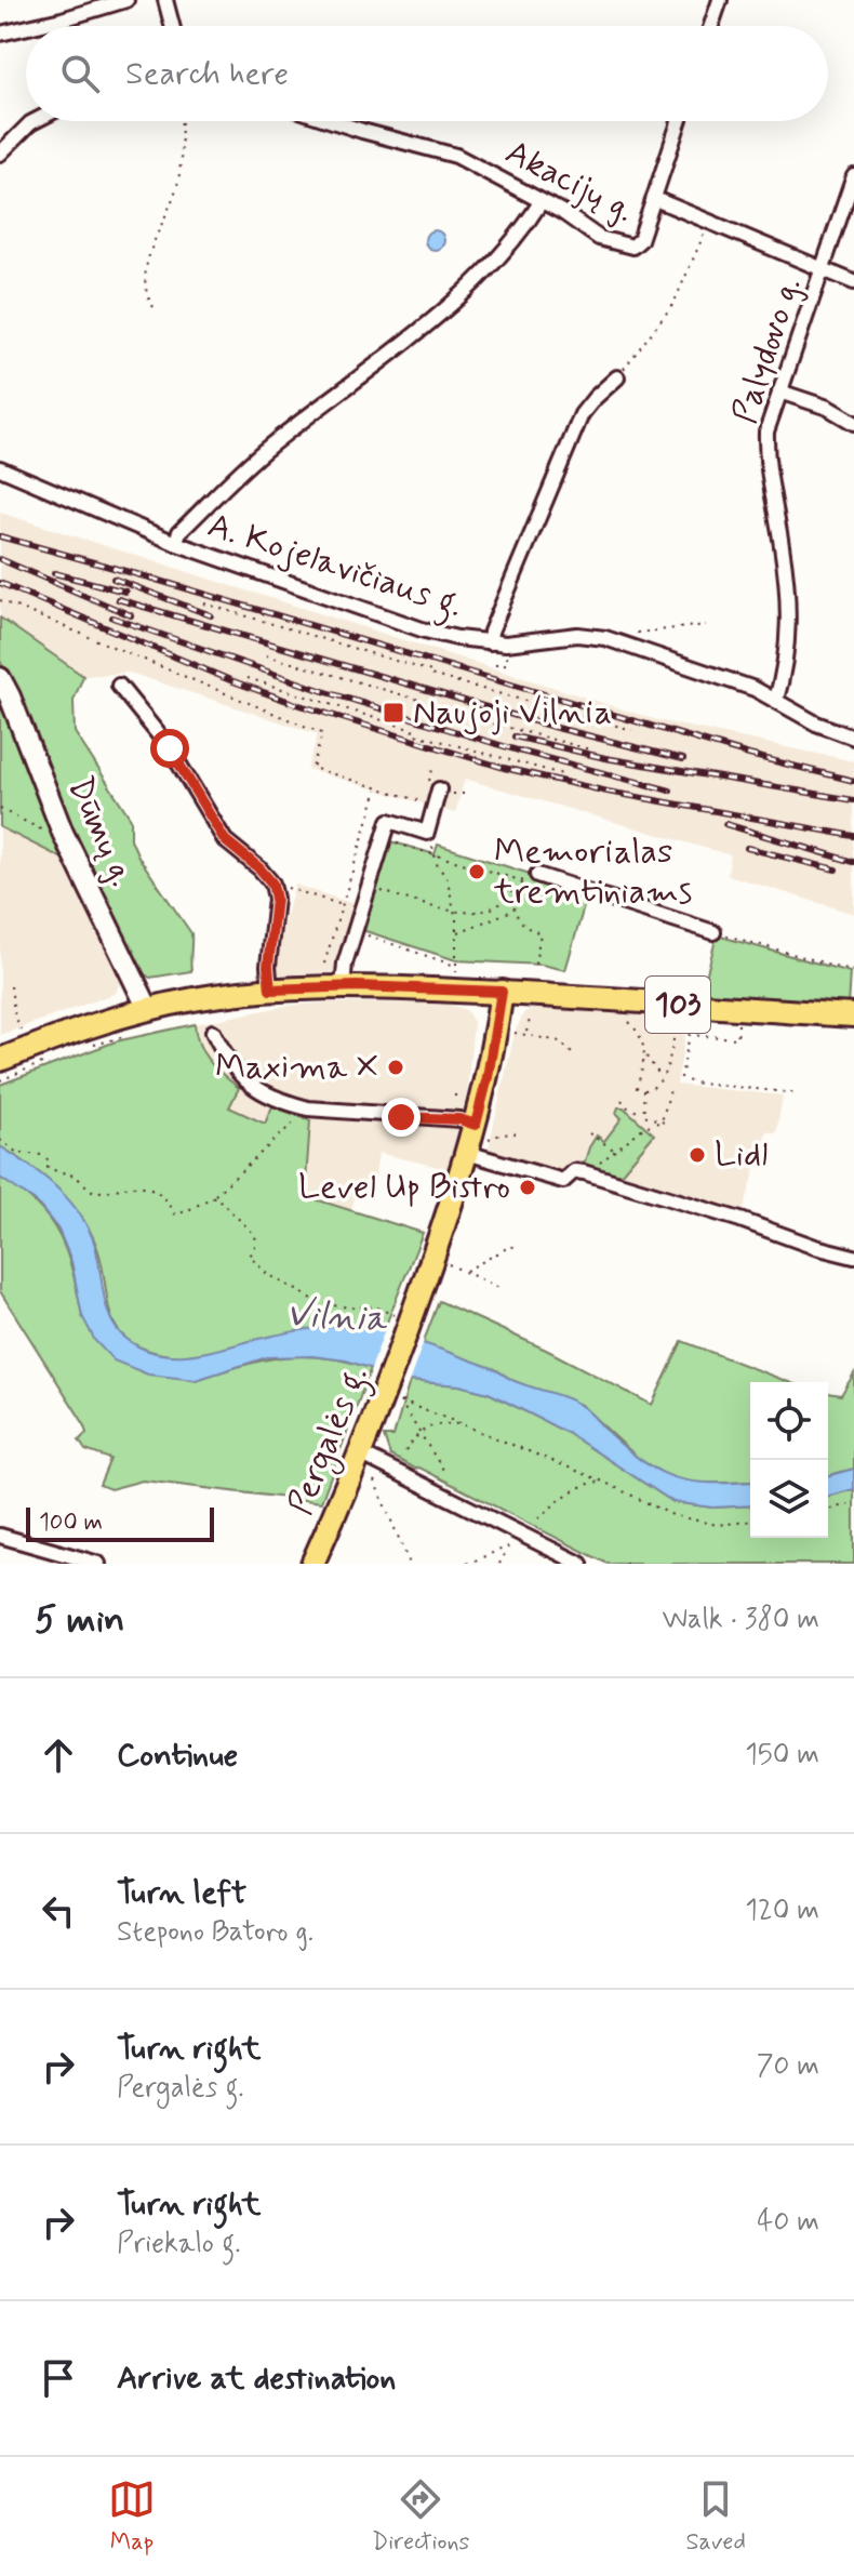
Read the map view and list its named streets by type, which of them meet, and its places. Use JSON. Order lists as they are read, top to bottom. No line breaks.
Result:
{"streets":{"main road":["Dūmų g.","103","Pergalės g."],"street":["Akacijų g.","Palydovo g.","A. Kojelavičiaus g."]},"crossings":[["Palydovo g.","A. Kojelavičiaus g."],["Dūmų g.","103"],["103","Pergalės g."]],"water":["Vilnia"],"places":{"transit":["Naujoji Vilnia"],"other":["Memorialas tremtiniams","Maxima X","Lidl","Level Up Bistro"]},"scale_bar":"100 m","page":{"search":"Search here","scale":"100 m","heading":["5 min","Walk · 380 m"],"list":[["Continue","150 m"],["Turn left","Stepono Batoro g.","120 m"],["Turn right","Pergalės g.","70 m"],["Turn right","Priekalo g.","40 m"],"Arrive at destination"],"nav":["Map","Directions","Saved"]}}
